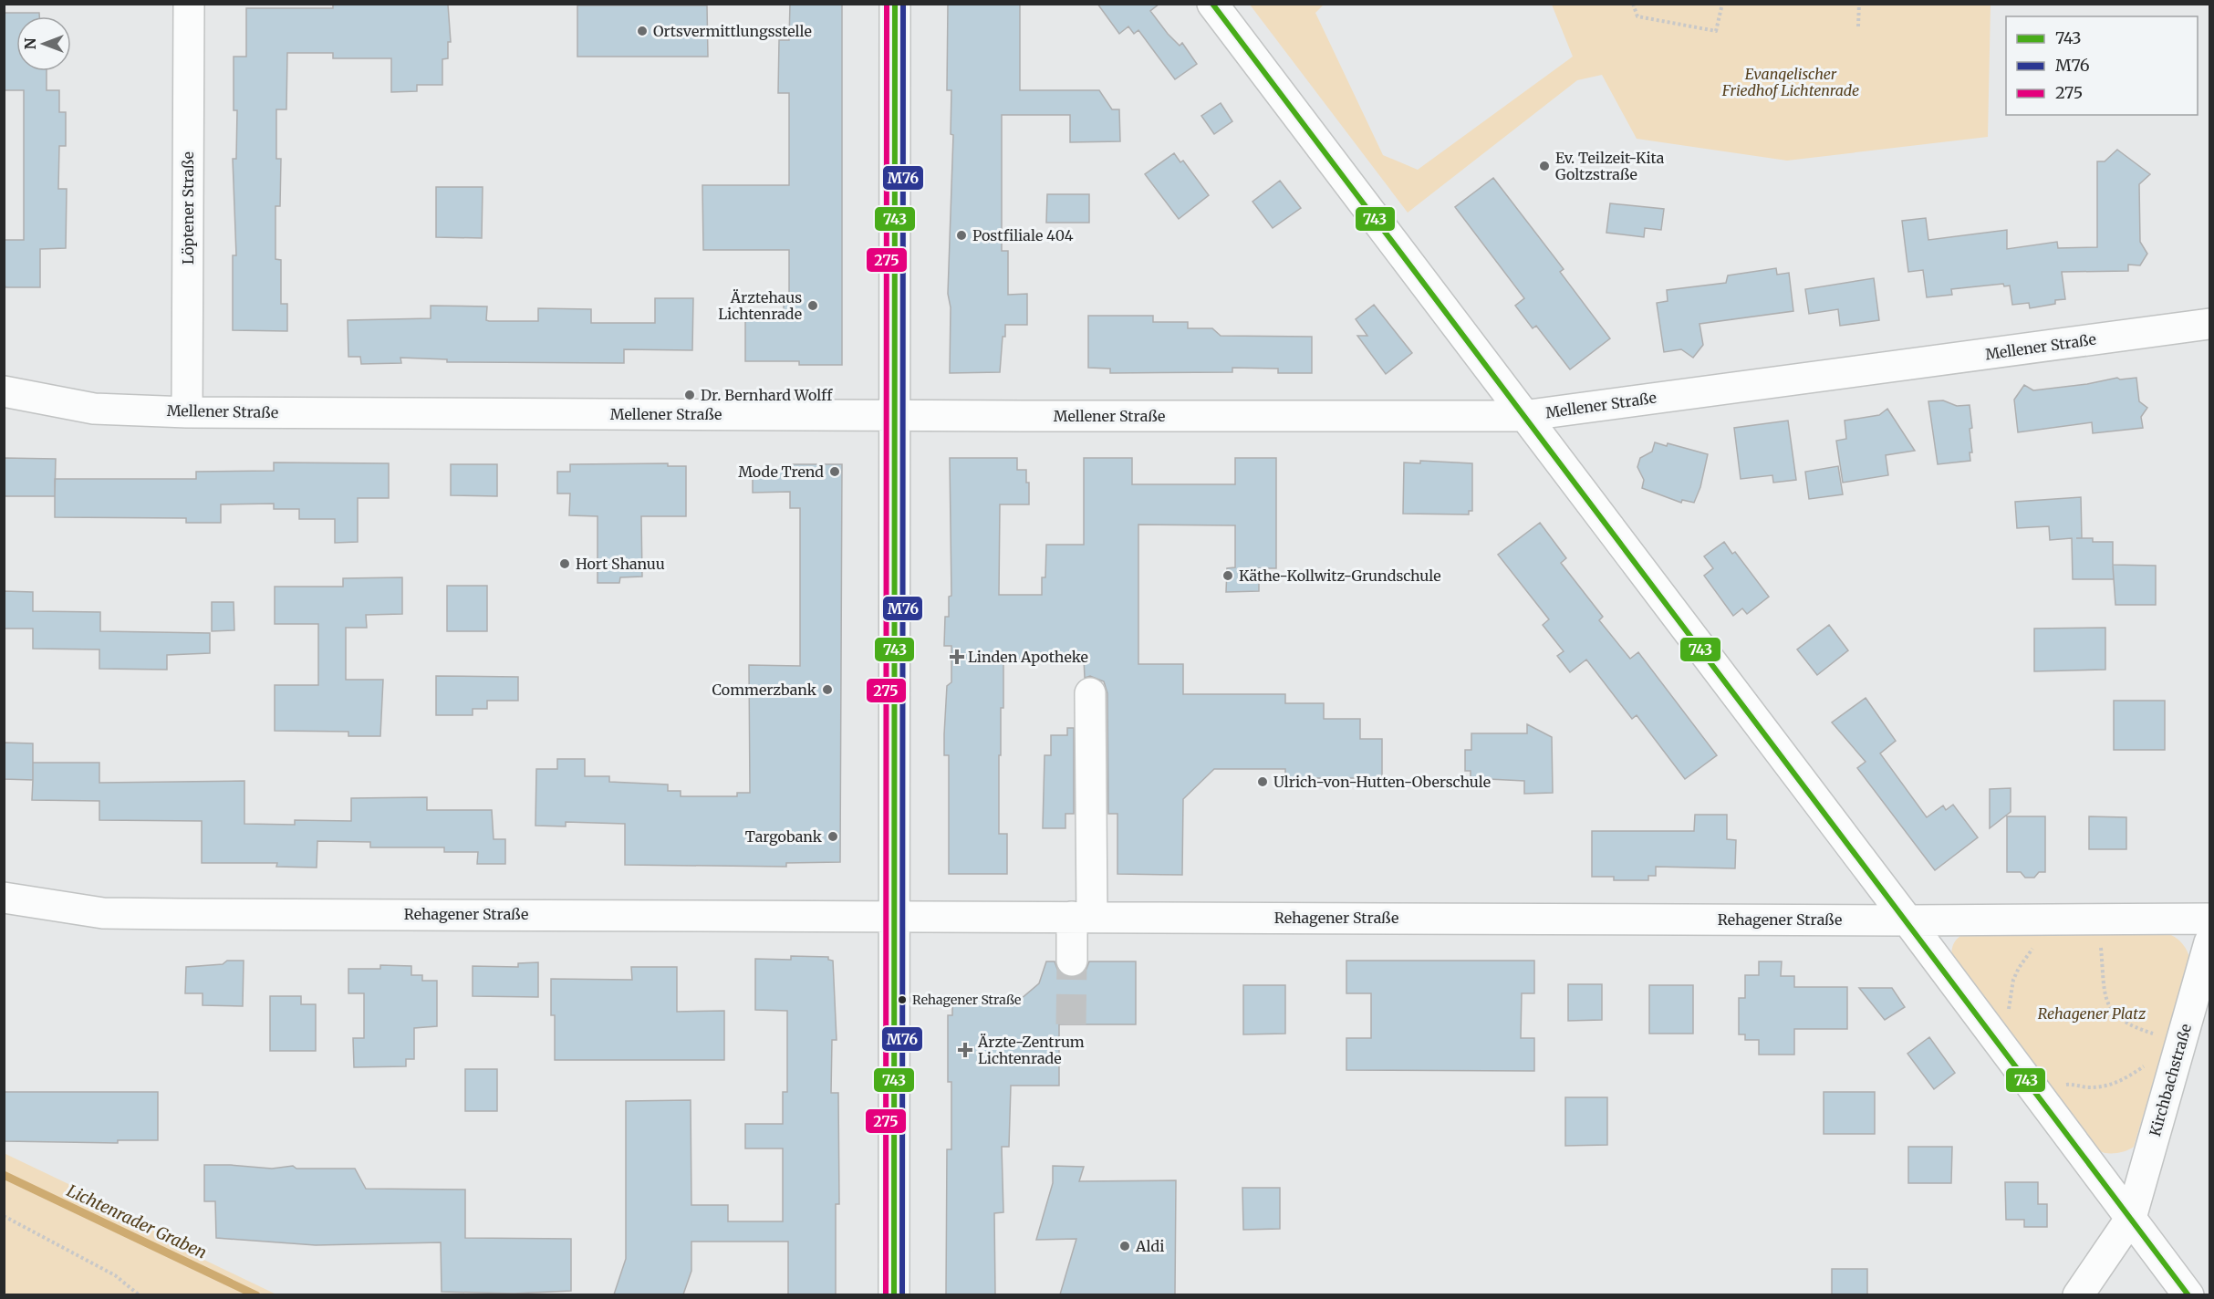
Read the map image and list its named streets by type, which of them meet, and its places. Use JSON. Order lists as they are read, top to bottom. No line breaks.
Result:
{"streets":{"street":["Löptener Straße","Mellener Straße","Rehagener Straße","Kirchbachstraße"]},"crossings":[["Löptener Straße","Mellener Straße"]],"water":["Lichtenrader Graben"],"parks":["Evangelischer Friedhof Lichtenrade","Rehagener Platz"],"places":{"other":["Ortsvermittlungsstelle","Ev. Teilzeit-Kita Goltzstraße","Postfiliale 404","Ärztehaus Lichtenrade","Dr. Bernhard Wolff","Mode Trend","Hort Shanuu","Käthe-Kollwitz-Grundschule","Commerzbank","Ulrich-von-Hutten-Oberschule","Targobank","Rehagener Straße","Aldi"],"health":["Linden Apotheke","Ärzte-Zentrum Lichtenrade"]},"lines":["transit line 743","transit line M76","transit line 275"],"legend":["743","M76","275"],"north":"left"}
